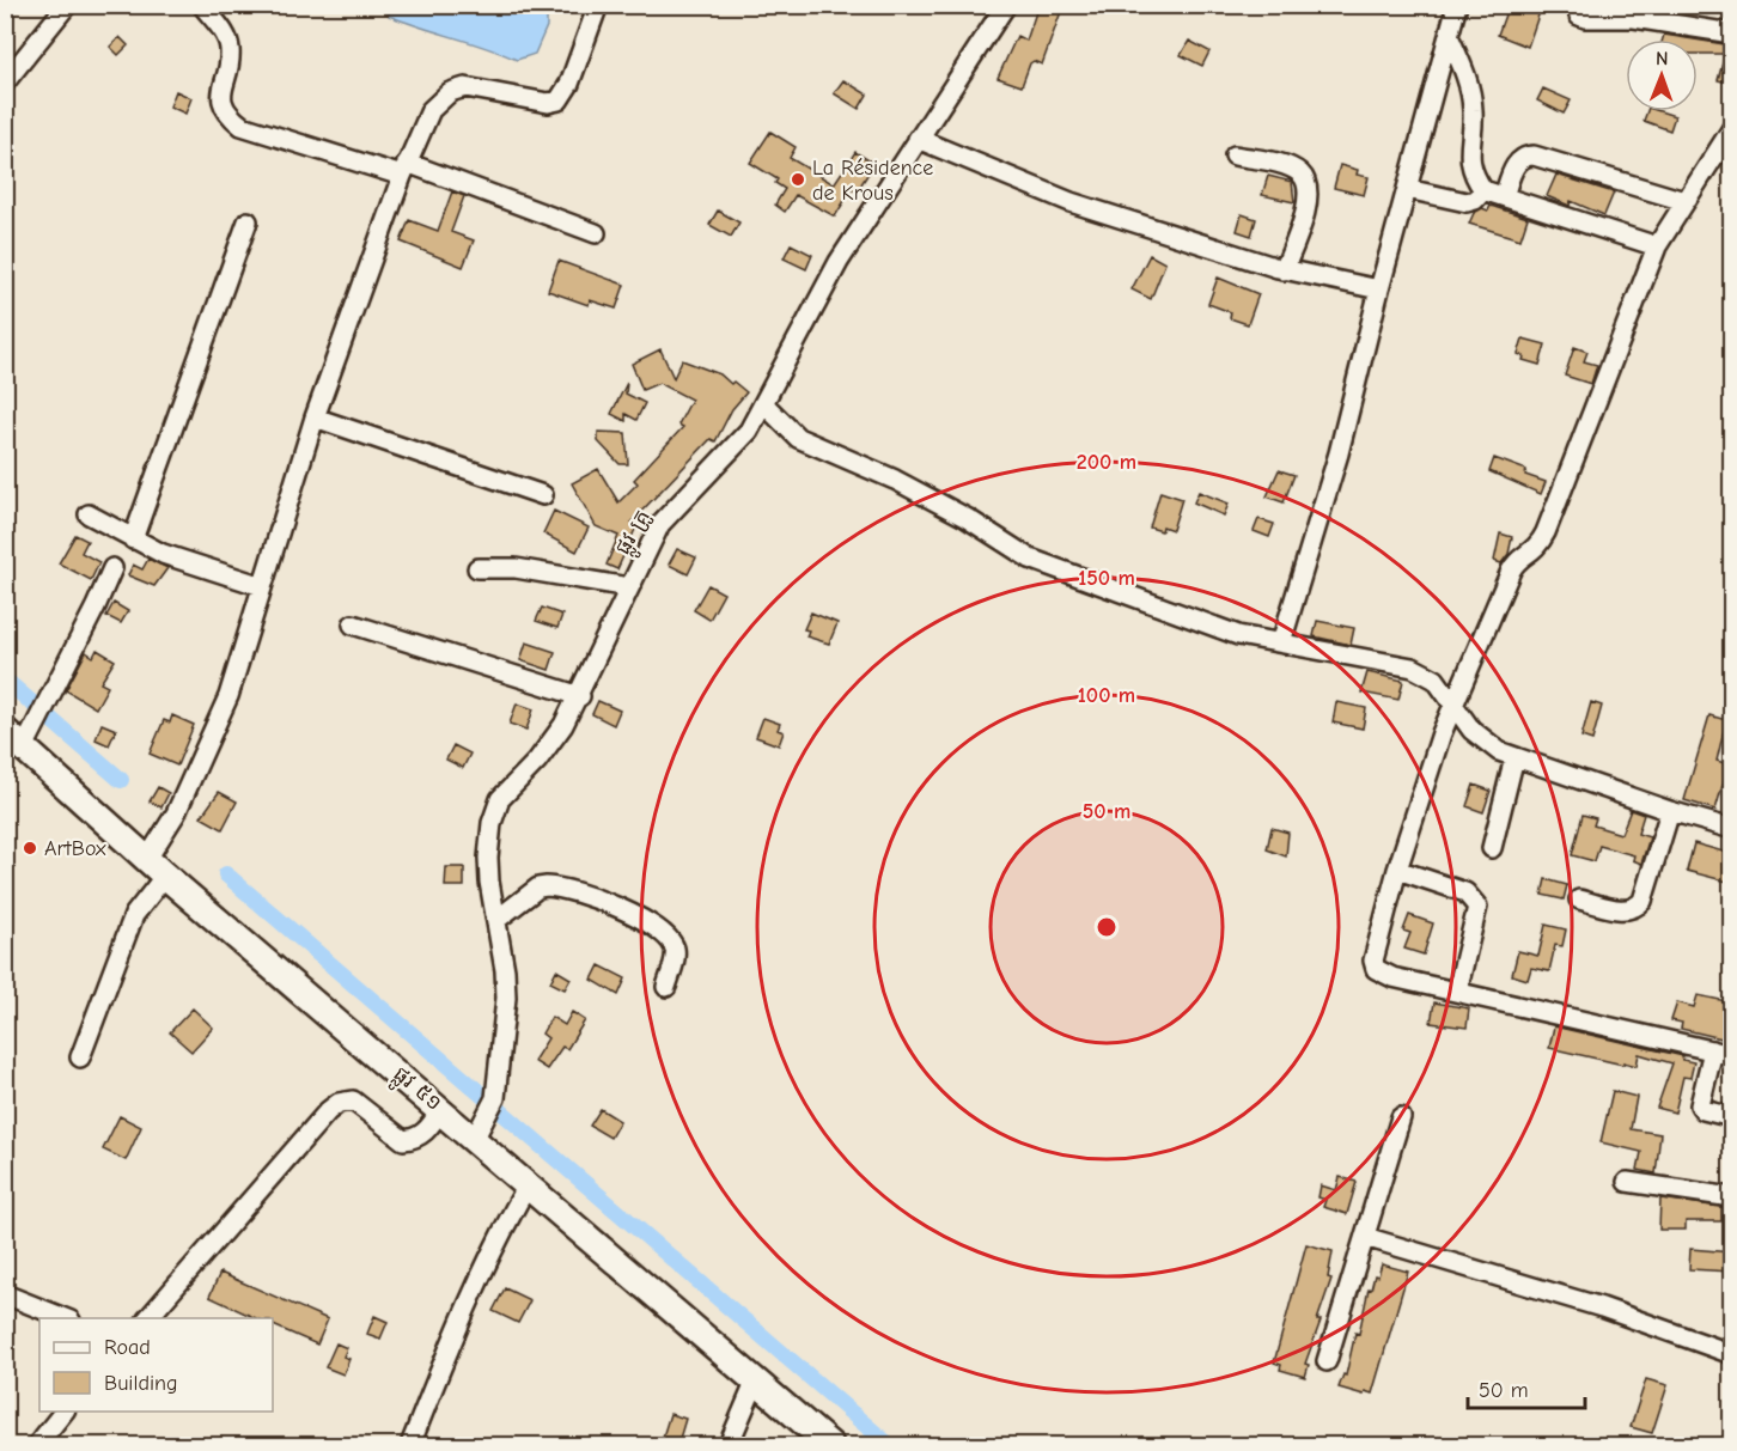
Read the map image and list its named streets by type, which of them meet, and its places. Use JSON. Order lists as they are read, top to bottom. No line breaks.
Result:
{"streets":{"main road":["ផ្លូវ ៥១"],"street":["ផ្លូវ គ្រូ"]},"crossings":[["ផ្លូវ គ្រូ","ផ្លូវ ៥១"]],"places":["La Résidence de Krous","ArtBox"],"legend":["Road","Building"],"scale_bar":"50 m","north":"top","rings":["200 m","150 m","100 m","50 m"]}
